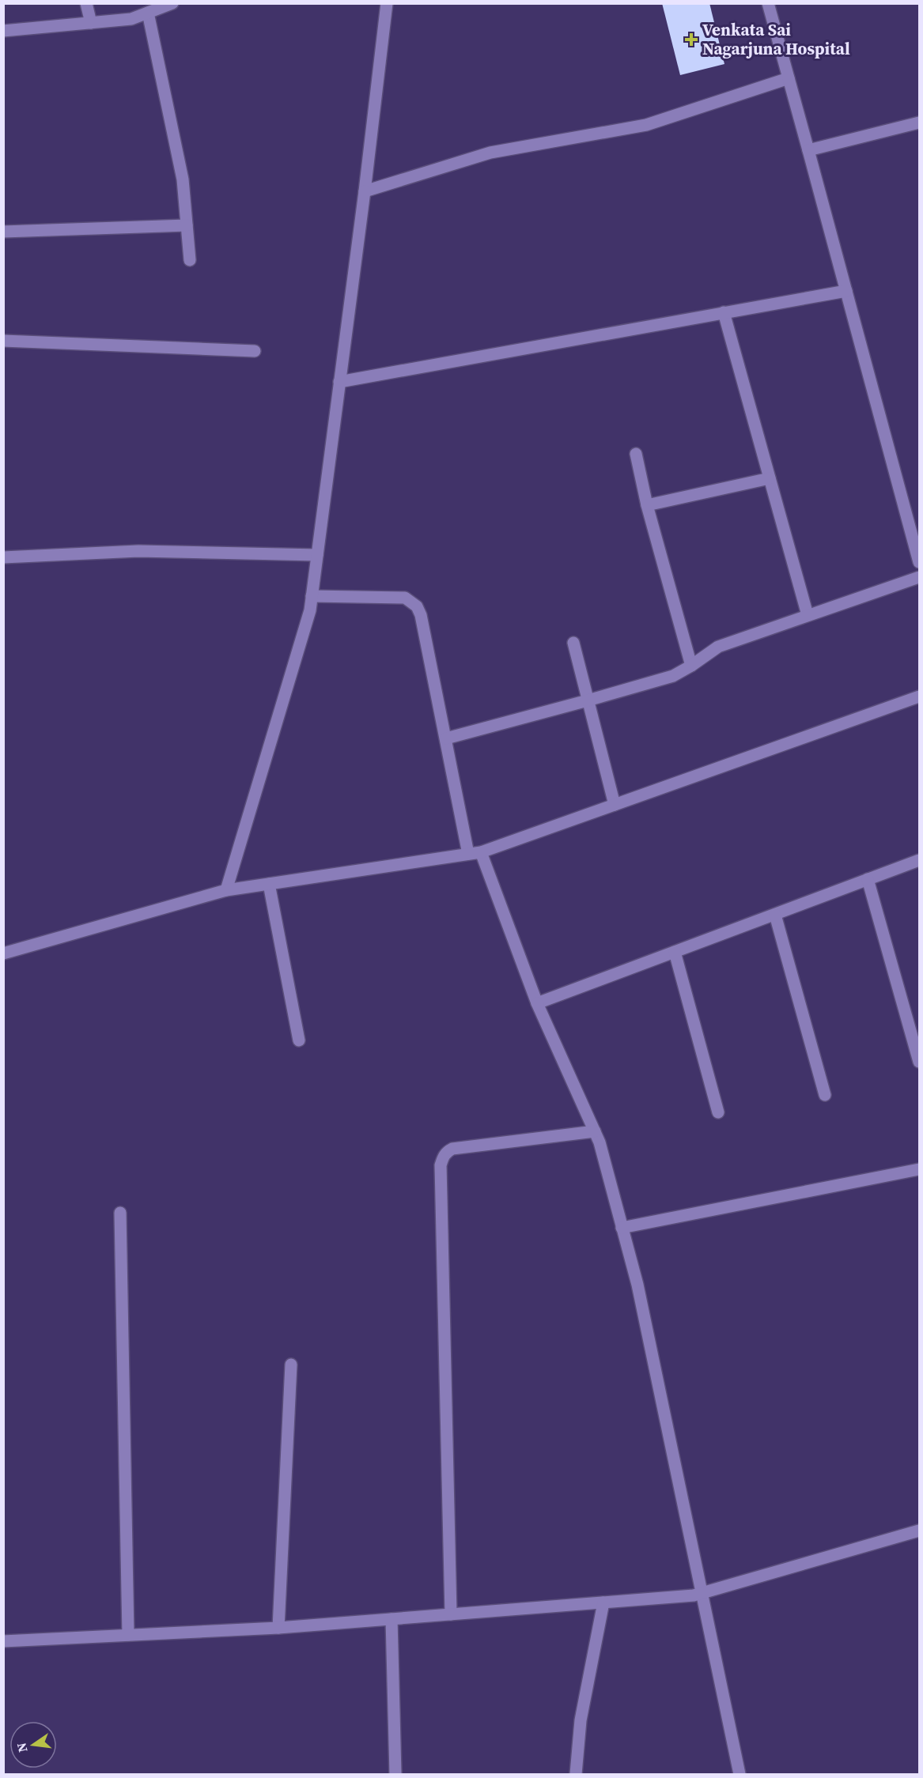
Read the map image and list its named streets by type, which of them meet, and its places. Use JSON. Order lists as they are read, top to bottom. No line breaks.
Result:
{"places":{"health":["Venkata Sai Nagarjuna Hospital"]},"north":"left"}
